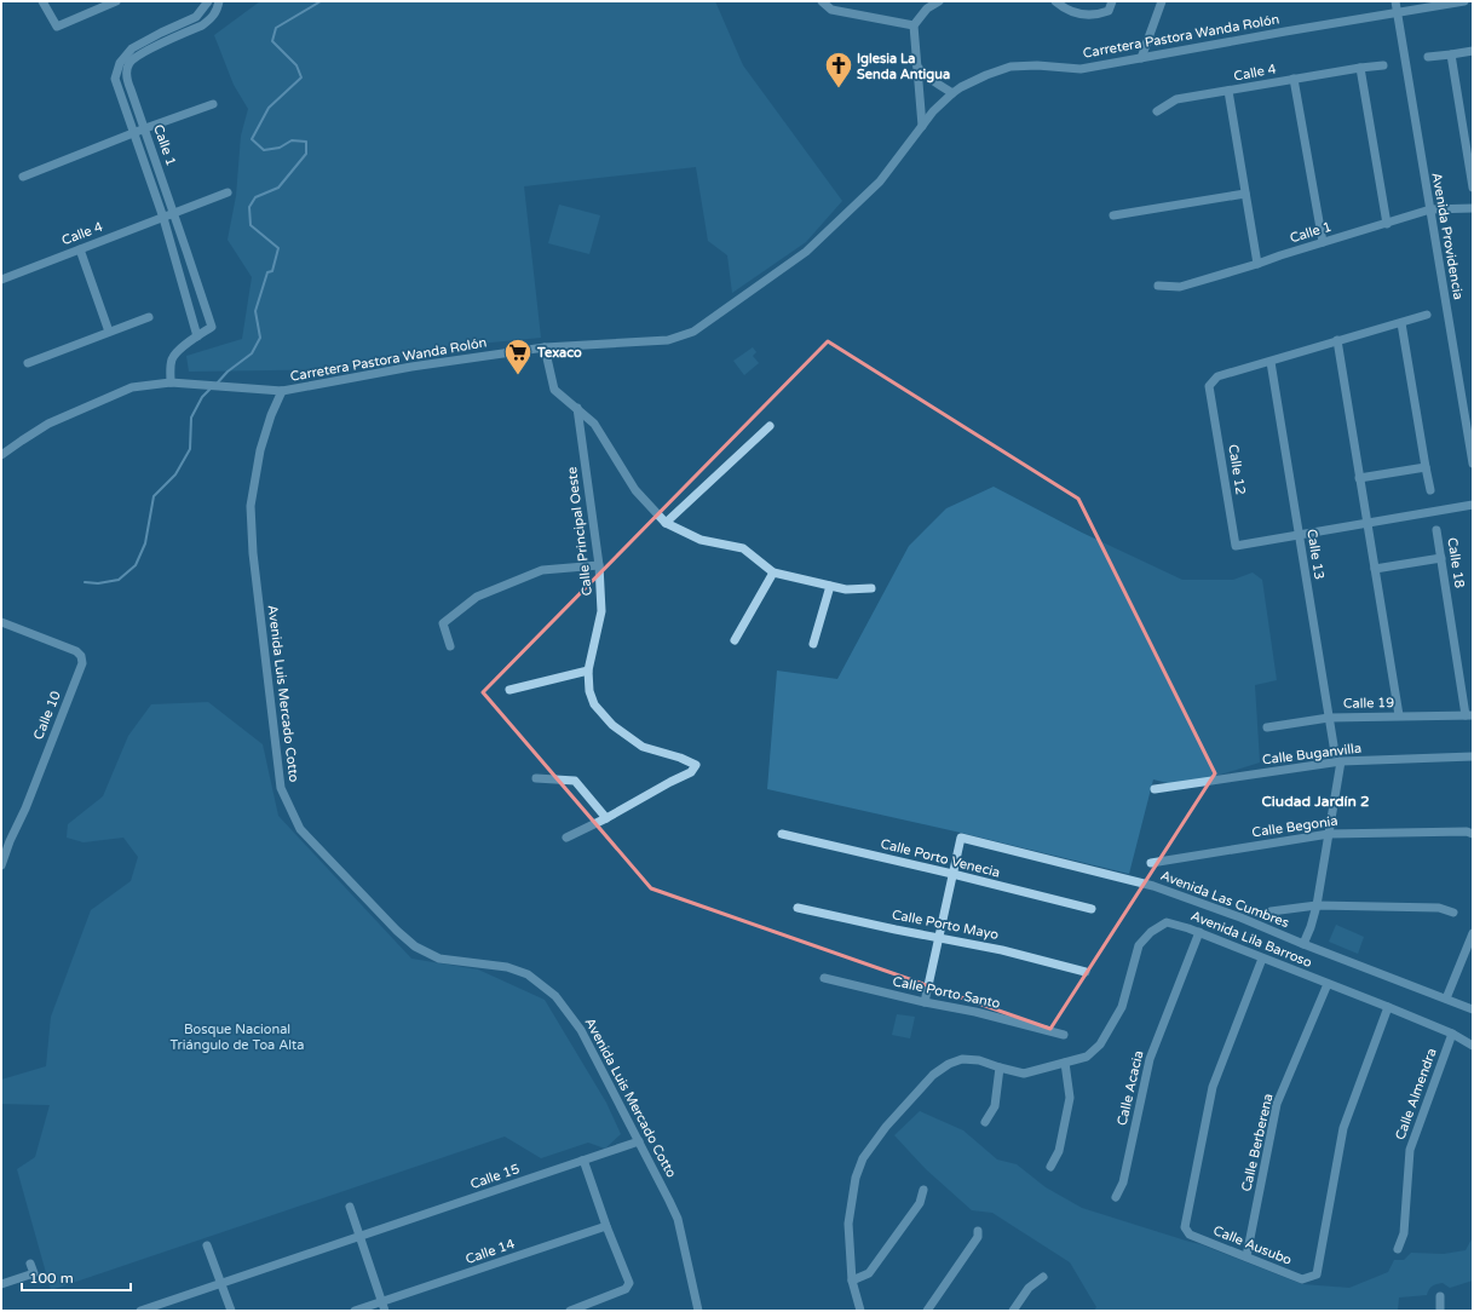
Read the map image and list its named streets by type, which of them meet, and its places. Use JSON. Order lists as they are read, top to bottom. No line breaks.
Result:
{"streets":{"street":["Carretera Pastora Wanda Rolón","Calle 4","Calle 1","Avenida Providencia","Calle 12","Calle Principal Oeste","Calle 13","Calle 18","Avenida Luis Mercado Cotto","Calle 19","Calle 10","Calle Buganvilla","Calle Begonia","Calle Porto Venecia","Avenida Las Cumbres","Calle Porto Mayo","Avenida Lila Barroso","Calle Porto Santo","Calle Acacia","Calle Almendra","Calle Berberena","Calle 15","Calle Ausubo","Calle 14"]},"crossings":[["Carretera Pastora Wanda Rolón","Calle 1"],["Carretera Pastora Wanda Rolón","Avenida Providencia"],["Carretera Pastora Wanda Rolón","Avenida Luis Mercado Cotto"],["Calle 4","Calle 1"],["Calle 1","Avenida Providencia"],["Calle 12","Calle 13"],["Calle 13","Calle 19"],["Calle 18","Calle 19"],["Avenida Luis Mercado Cotto","Calle 15"],["Calle Porto Venecia","Avenida Las Cumbres"],["Avenida Lila Barroso","Calle Acacia"],["Avenida Lila Barroso","Calle Almendra"],["Avenida Lila Barroso","Calle Berberena"],["Avenida Lila Barroso","Calle Ausubo"],["Calle Berberena","Calle Ausubo"]],"districts":["Ciudad Jardín 2"],"parks":["Bosque Nacional Triángulo de Toa Alta"],"places":{"church":["Iglesia La Senda Antigua"],"supermarket":["Texaco"]},"scale_bar":"100 m"}
